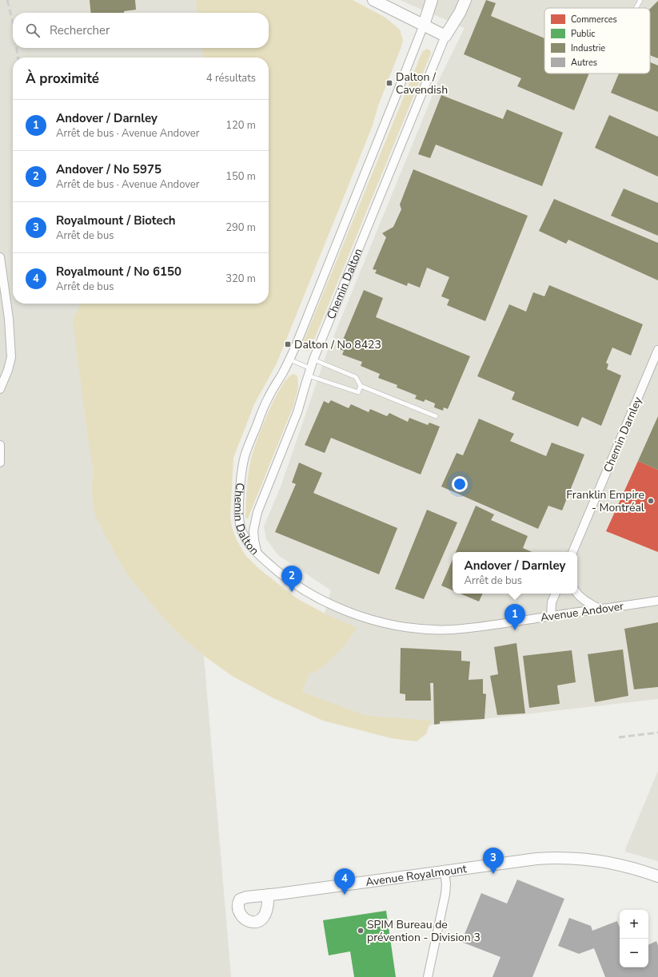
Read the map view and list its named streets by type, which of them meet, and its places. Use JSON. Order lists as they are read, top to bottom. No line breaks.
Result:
{"streets":{"street":["Chemin Dalton","Chemin Darnley","Avenue Andover","Avenue Royalmount"]},"crossings":[["Chemin Dalton","Avenue Andover"]],"places":{"transit":["Dalton / Cavendish","Dalton / No 8423"],"other":["Franklin Empire - Montréal","SPIM Bureau de prévention - Division 3"]},"legend":["Commerces","Public","Industrie","Autres"],"page":{"search":"Rechercher","heading":["À proximité","4 résultats"],"list":[{"mark":"1","name":"Andover / Darnley","note":"Arrêt de bus · Avenue Andover","value":"120 m"},{"mark":"2","name":"Andover / No 5975","note":"Arrêt de bus · Avenue Andover","value":"150 m"},{"mark":"3","name":"Royalmount / Biotech","note":"Arrêt de bus","value":"290 m"},{"mark":"4","name":"Royalmount / No 6150","note":"Arrêt de bus","value":"320 m"}],"popup":["Andover / Darnley","Arrêt de bus"],"pins":["2","1","3","4"],"map_buttons":["+","−"]}}
